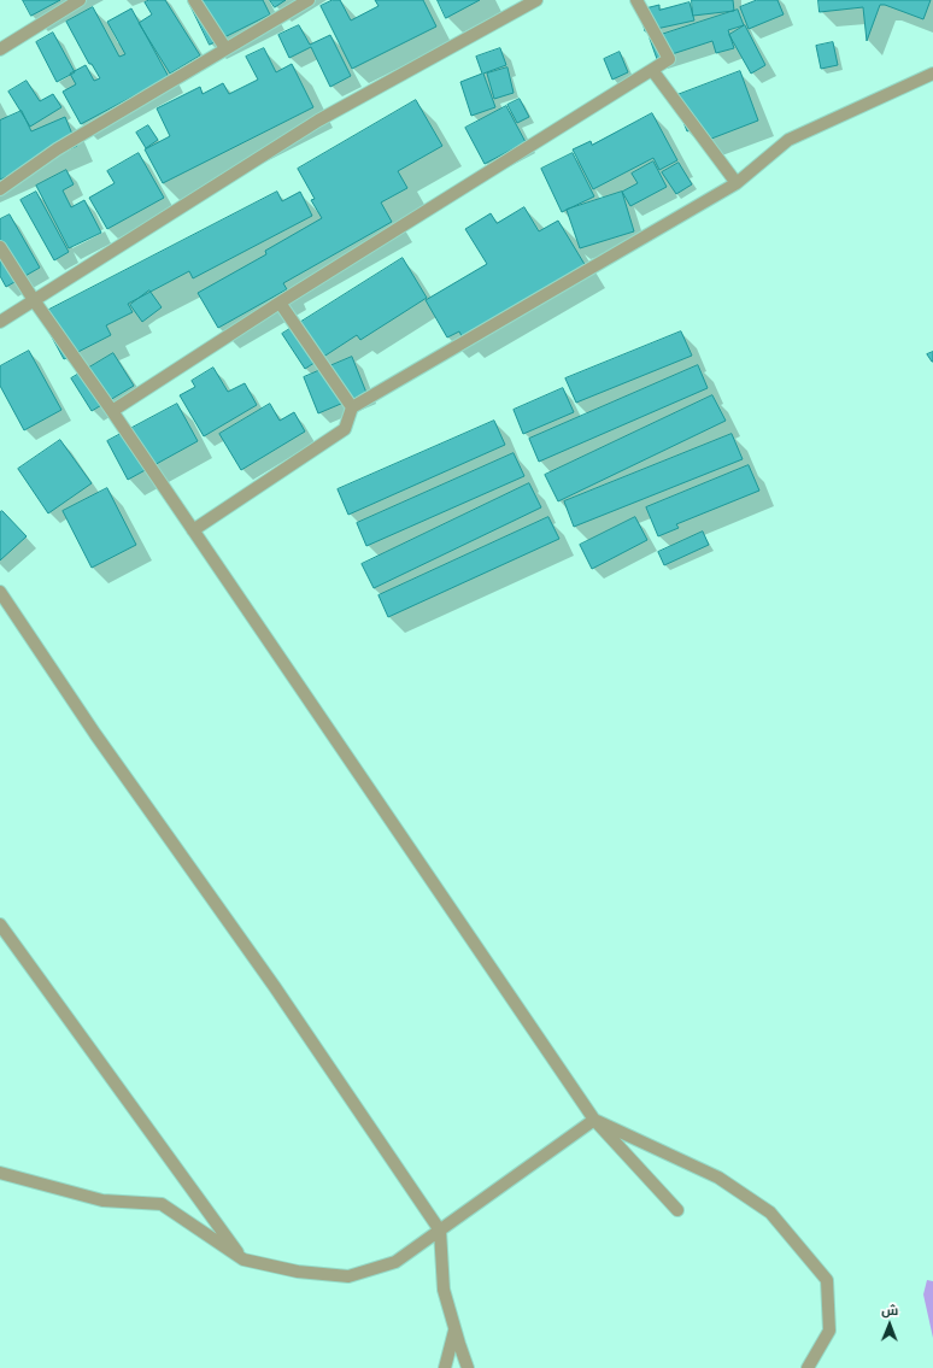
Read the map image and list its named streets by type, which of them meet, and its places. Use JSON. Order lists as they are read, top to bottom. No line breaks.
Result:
{"north":"top"}
